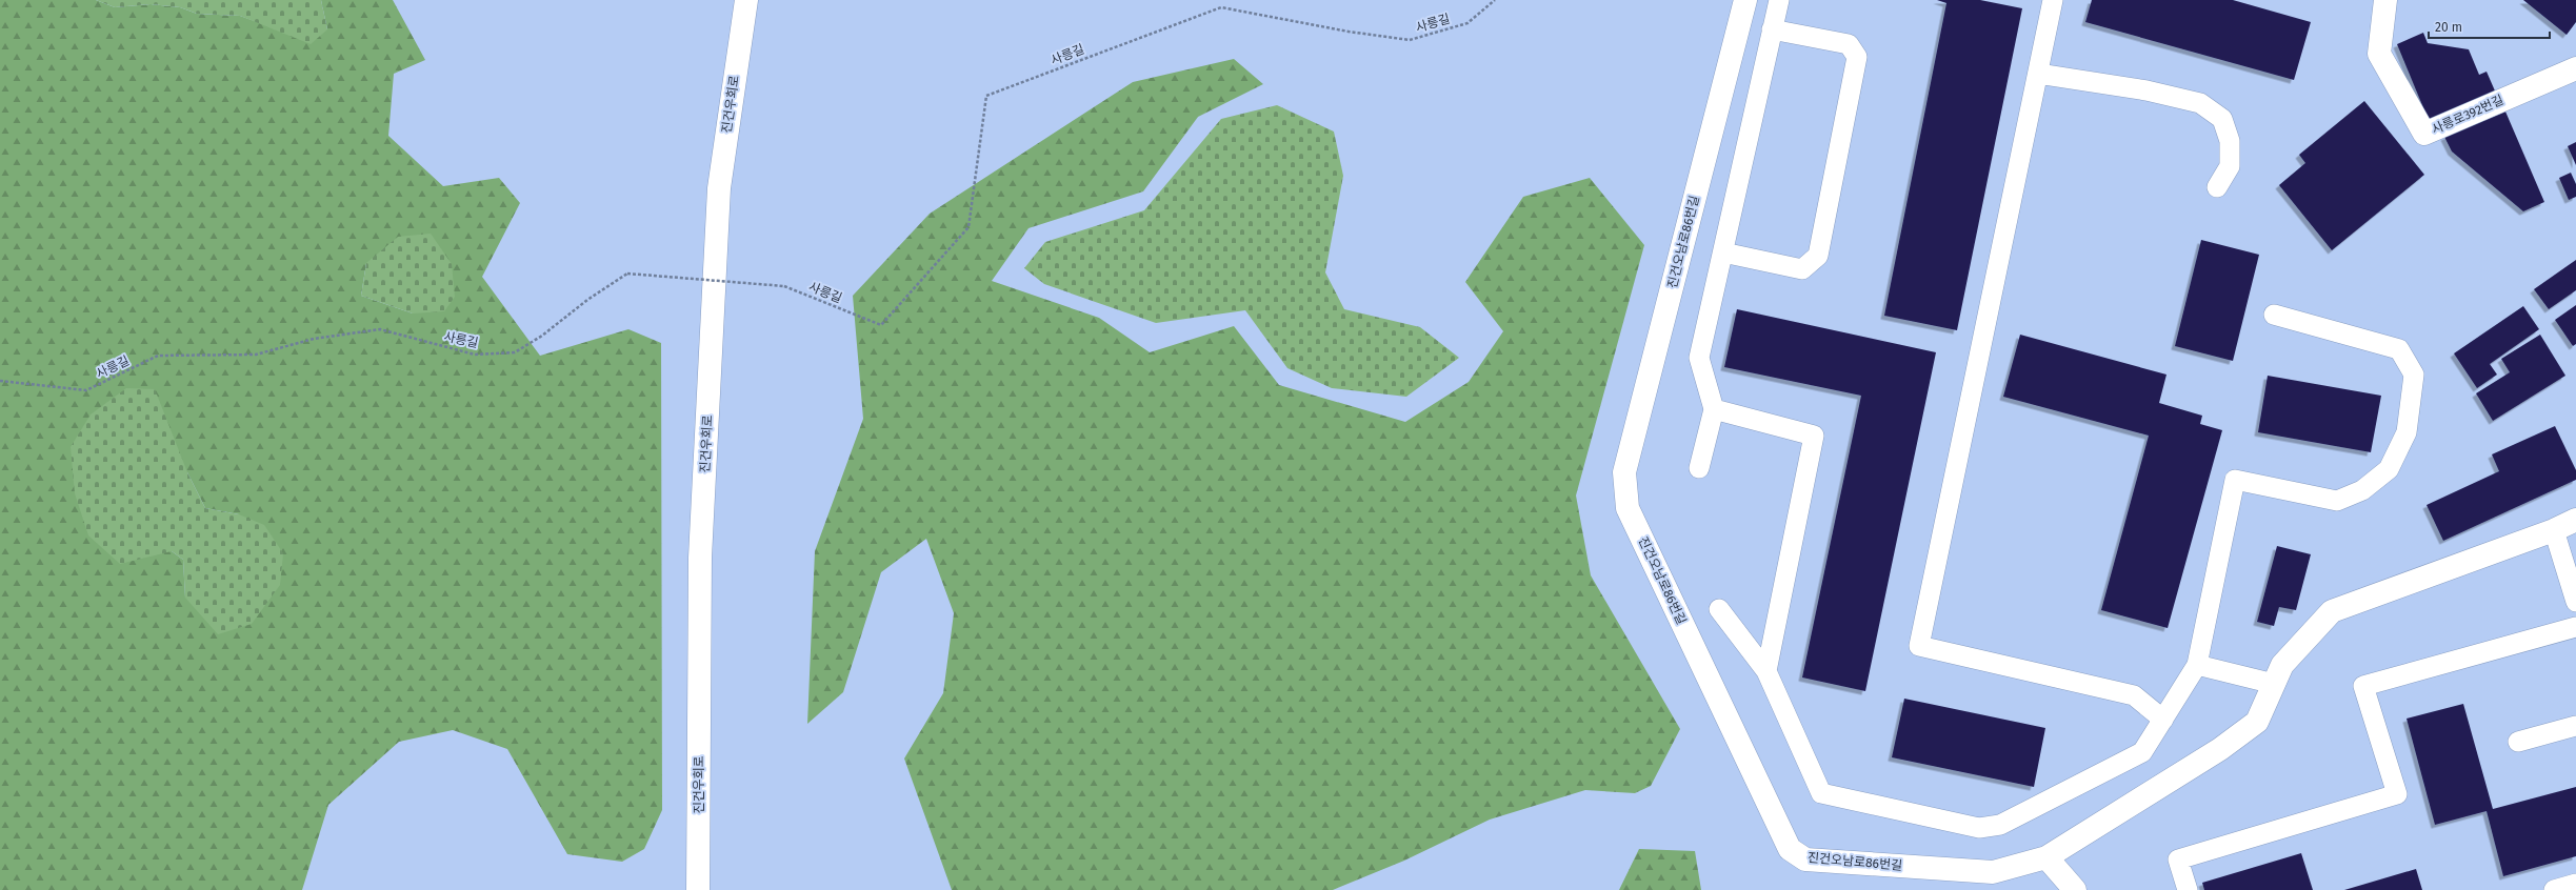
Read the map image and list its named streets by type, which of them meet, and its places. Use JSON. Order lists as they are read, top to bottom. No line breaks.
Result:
{"streets":{"street":["진건우회로","사릉로392번길","진건오남로86번길"],"path":["사릉길"]},"scale_bar":"20 m"}
